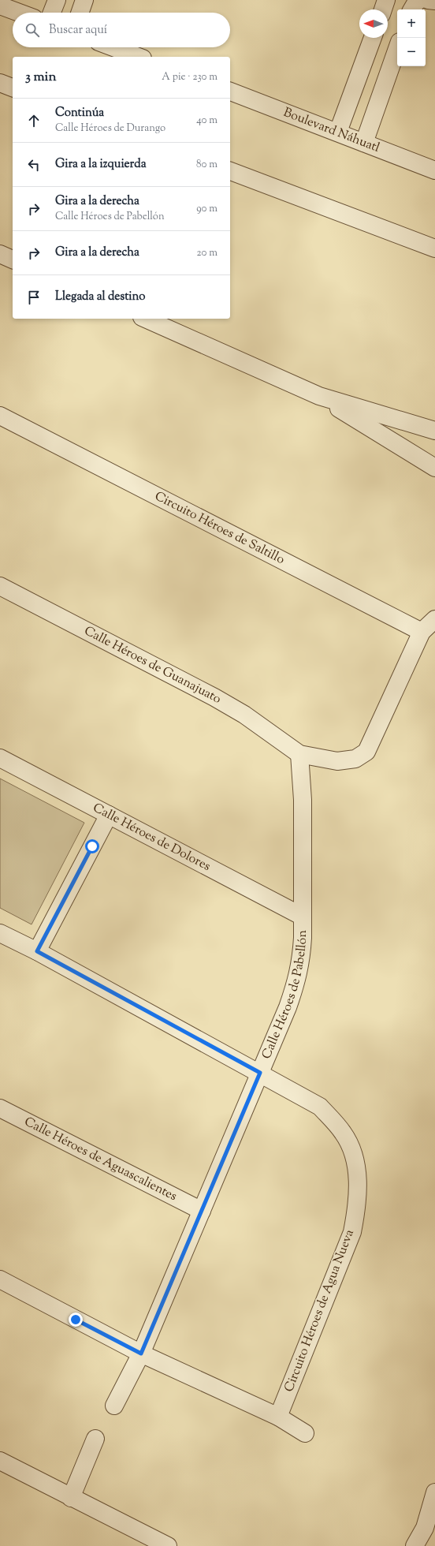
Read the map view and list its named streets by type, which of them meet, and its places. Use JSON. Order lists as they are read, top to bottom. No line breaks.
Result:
{"streets":{"street":["Boulevard Náhuatl","Circuito Héroes de Saltillo","Calle Héroes de Guanajuato","Calle Héroes de Dolores","Calle Héroes de Pabellón","Calle Héroes de Aguascalientes","Circuito Héroes de Agua Nueva"]},"crossings":[["Calle Héroes de Guanajuato","Calle Héroes de Pabellón"],["Calle Héroes de Dolores","Calle Héroes de Pabellón"],["Calle Héroes de Pabellón","Calle Héroes de Aguascalientes"],["Calle Héroes de Pabellón","Circuito Héroes de Agua Nueva"]],"north":"left","page":{"map_buttons":["+","−"],"search":"Buscar aquí","heading":["3 min","A pie · 230 m"],"list":[["Continúa","Calle Héroes de Durango","40 m"],["Gira a la izquierda","80 m"],["Gira a la derecha","Calle Héroes de Pabellón","90 m"],["Gira a la derecha","20 m"],"Llegada al destino"]}}
